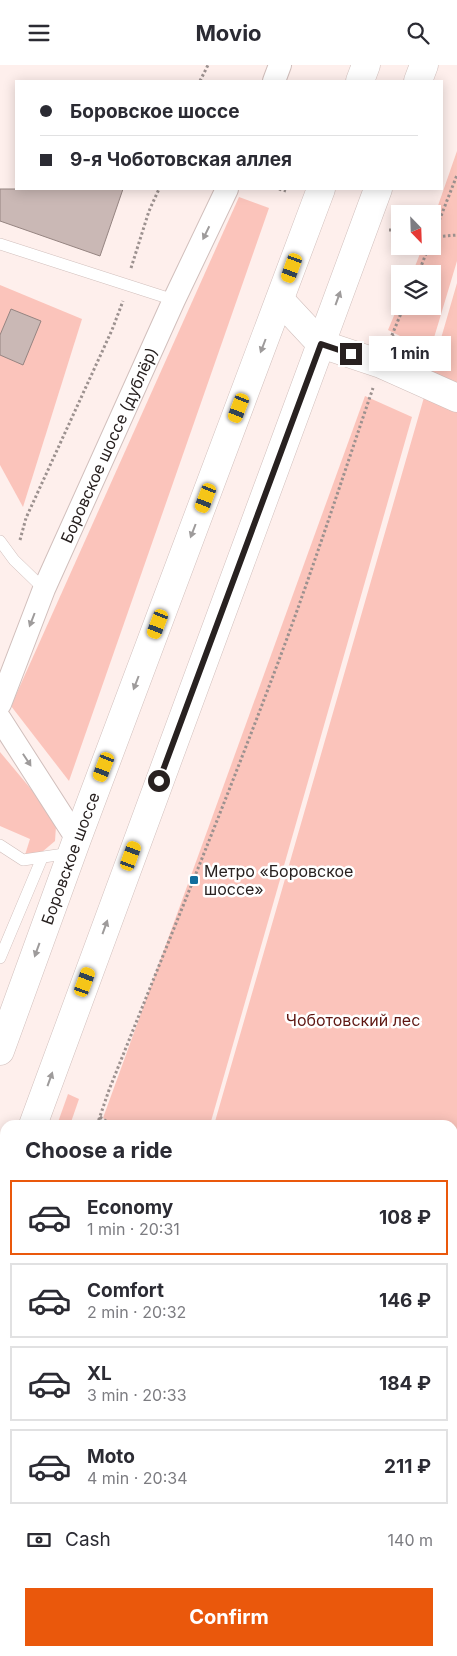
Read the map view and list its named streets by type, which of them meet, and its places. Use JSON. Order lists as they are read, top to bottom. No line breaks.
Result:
{"streets":{"main road":["Боровское шоссе"],"street":["Боровское шоссе (дублёр)"]},"one_way":["Боровское шоссе (дублёр)"],"parks":["Чоботовский лес"],"places":{"transit":["Метро «Боровское шоссе»"]},"north":"bottom right","page":{"header":"Movio","banner":["Боровское шоссе","9-я Чоботовская аллея"],"bubble":"1 min","heading":"Choose a ride","list":[{"name":"Economy","note":"1 min · 20:31","value":"108 ₽"},{"name":"Comfort","note":"2 min · 20:32","value":"146 ₽"},{"name":"XL","note":"3 min · 20:33","value":"184 ₽"},{"name":"Moto","note":"4 min · 20:34","value":"211 ₽"}],"pay":["Cash","140 m"],"buttons":"Confirm"}}
